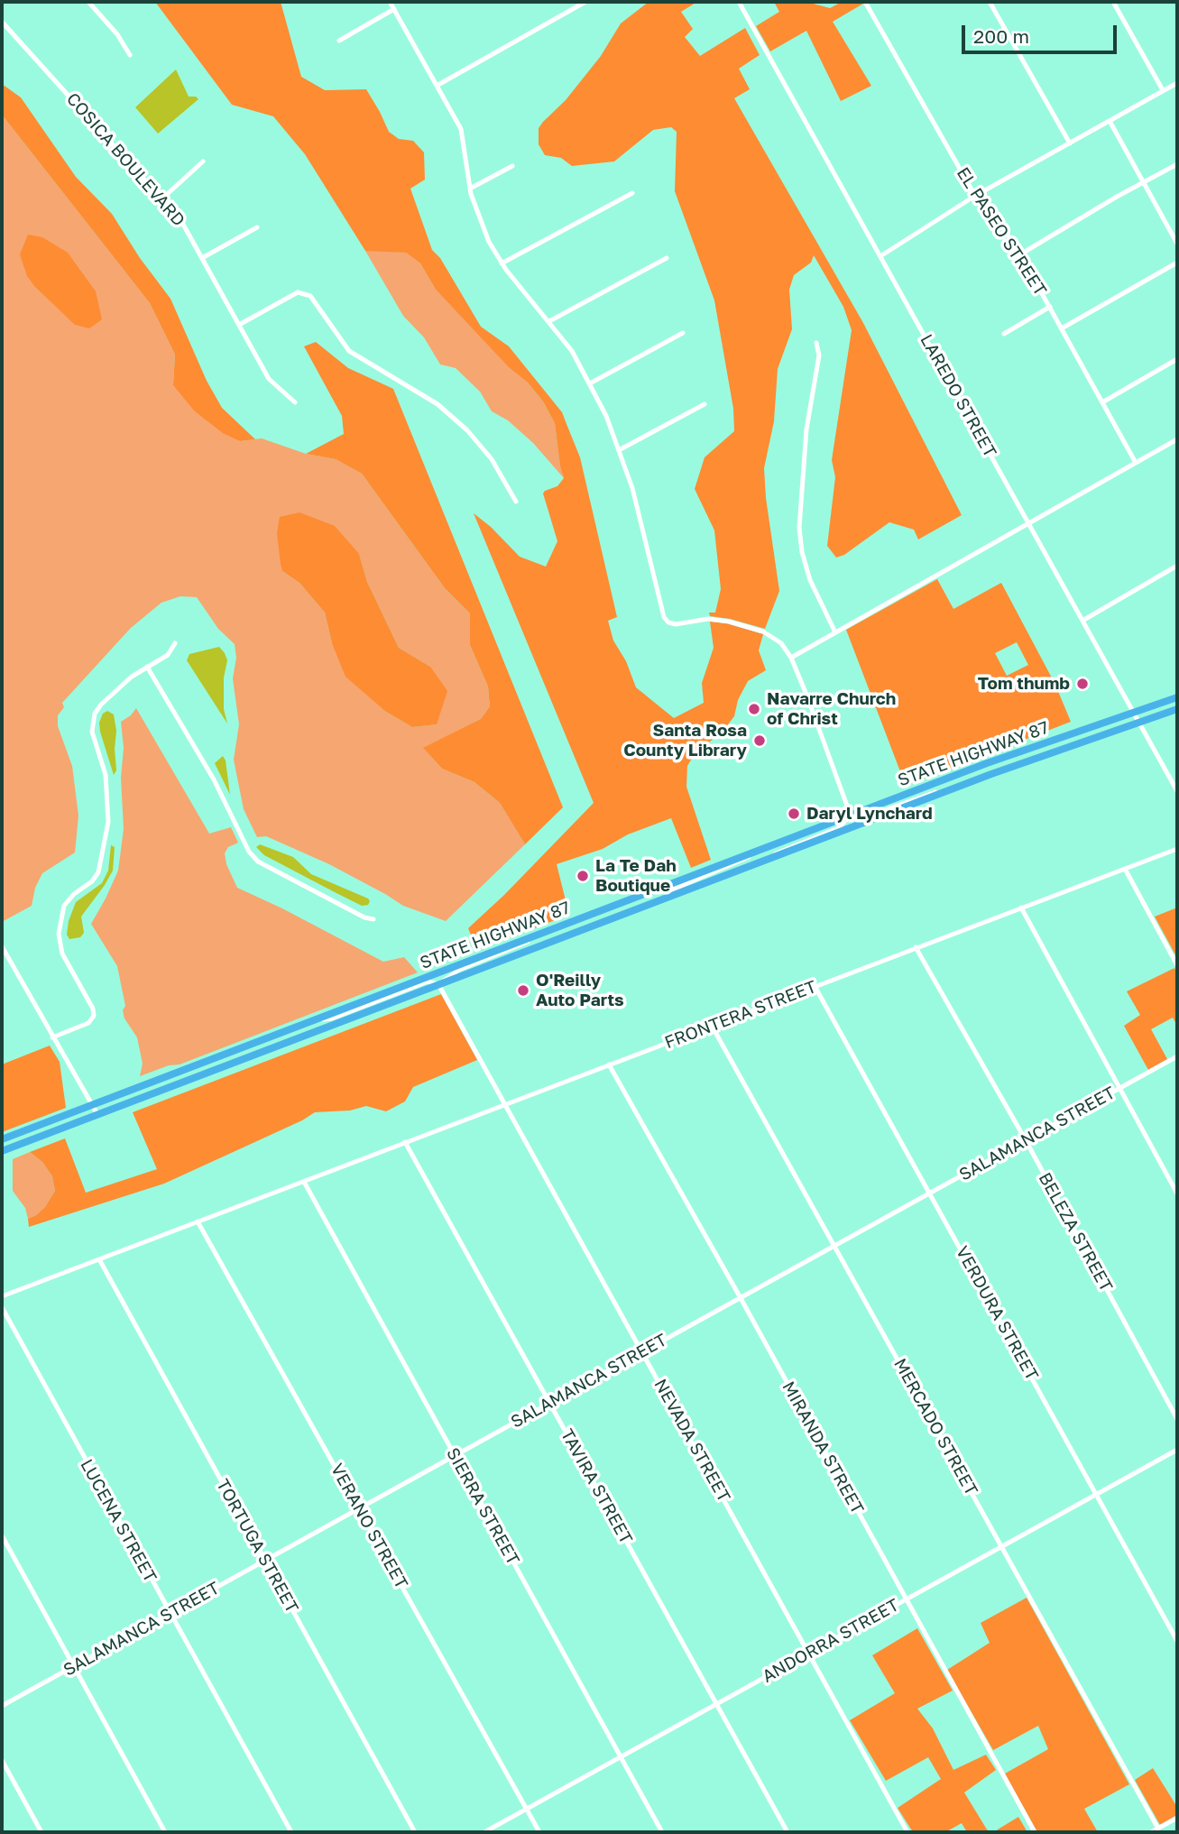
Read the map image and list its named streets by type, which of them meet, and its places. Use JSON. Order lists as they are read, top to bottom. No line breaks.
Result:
{"streets":{"highway":["STATE HIGHWAY 87"],"street":["COSICA BOULEVARD","EL PASEO STREET","LAREDO STREET","FRONTERA STREET","SALAMANCA STREET","BELEZA STREET","VERDURA STREET","MERCADO STREET","NEVADA STREET","MIRANDA STREET","TAVIRA STREET","SIERRA STREET","LUCENA STREET","VERANO STREET","TORTUGA STREET","ANDORRA STREET"]},"crossings":[["LAREDO STREET","STATE HIGHWAY 87"],["FRONTERA STREET","BELEZA STREET"],["FRONTERA STREET","VERDURA STREET"],["FRONTERA STREET","MERCADO STREET"],["FRONTERA STREET","NEVADA STREET"],["FRONTERA STREET","MIRANDA STREET"],["FRONTERA STREET","TAVIRA STREET"],["FRONTERA STREET","SIERRA STREET"],["FRONTERA STREET","VERANO STREET"],["FRONTERA STREET","TORTUGA STREET"],["SALAMANCA STREET","BELEZA STREET"],["SALAMANCA STREET","VERDURA STREET"],["SALAMANCA STREET","MERCADO STREET"],["SALAMANCA STREET","NEVADA STREET"],["SALAMANCA STREET","MIRANDA STREET"],["SALAMANCA STREET","TAVIRA STREET"],["SALAMANCA STREET","SIERRA STREET"],["SALAMANCA STREET","LUCENA STREET"],["SALAMANCA STREET","VERANO STREET"],["SALAMANCA STREET","TORTUGA STREET"],["VERDURA STREET","ANDORRA STREET"],["MERCADO STREET","ANDORRA STREET"],["NEVADA STREET","ANDORRA STREET"],["MIRANDA STREET","ANDORRA STREET"],["TAVIRA STREET","ANDORRA STREET"],["SIERRA STREET","ANDORRA STREET"],["VERANO STREET","ANDORRA STREET"]],"places":["Tom thumb","Navarre Church of Christ","Santa Rosa County Library","Daryl Lynchard","La Te Dah Boutique","O'Reilly Auto Parts"],"scale_bar":"200 m"}
